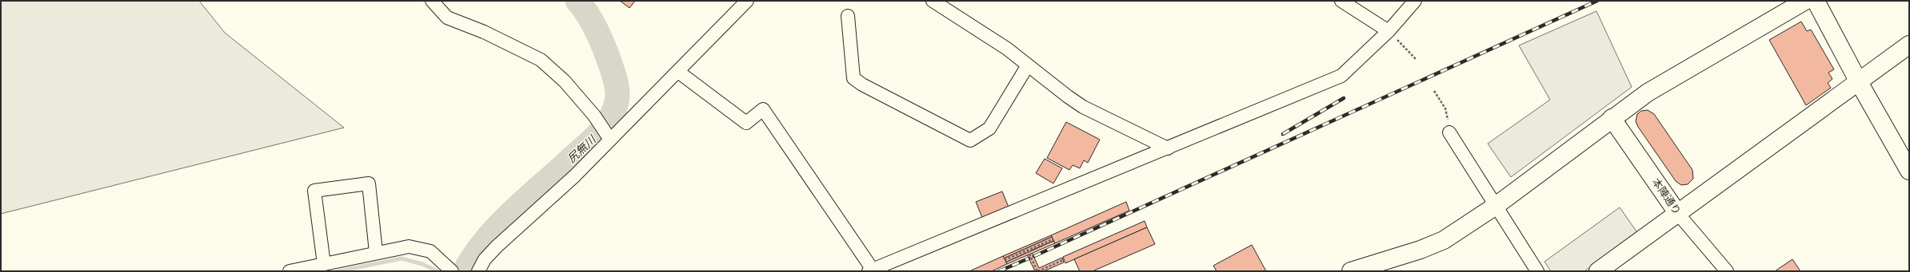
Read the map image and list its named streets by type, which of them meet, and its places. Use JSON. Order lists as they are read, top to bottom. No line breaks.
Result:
{"streets":{"street":["本陣通り"]},"water":["尻無川"]}
